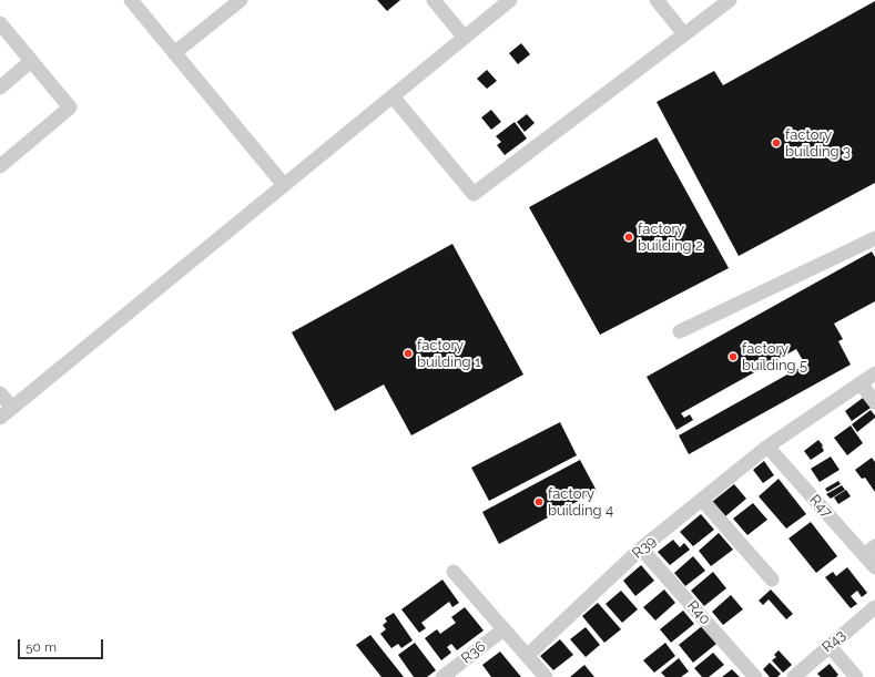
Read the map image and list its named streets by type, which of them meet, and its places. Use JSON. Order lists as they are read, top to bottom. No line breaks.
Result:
{"streets":{"street":["R47","R39","R40","R43","R36"]},"crossings":[["R47","R39"],["R39","R40"]],"places":["factory building 3","factory building 2","factory building 1","factory building 5","factory building 4"],"scale_bar":"50 m"}
